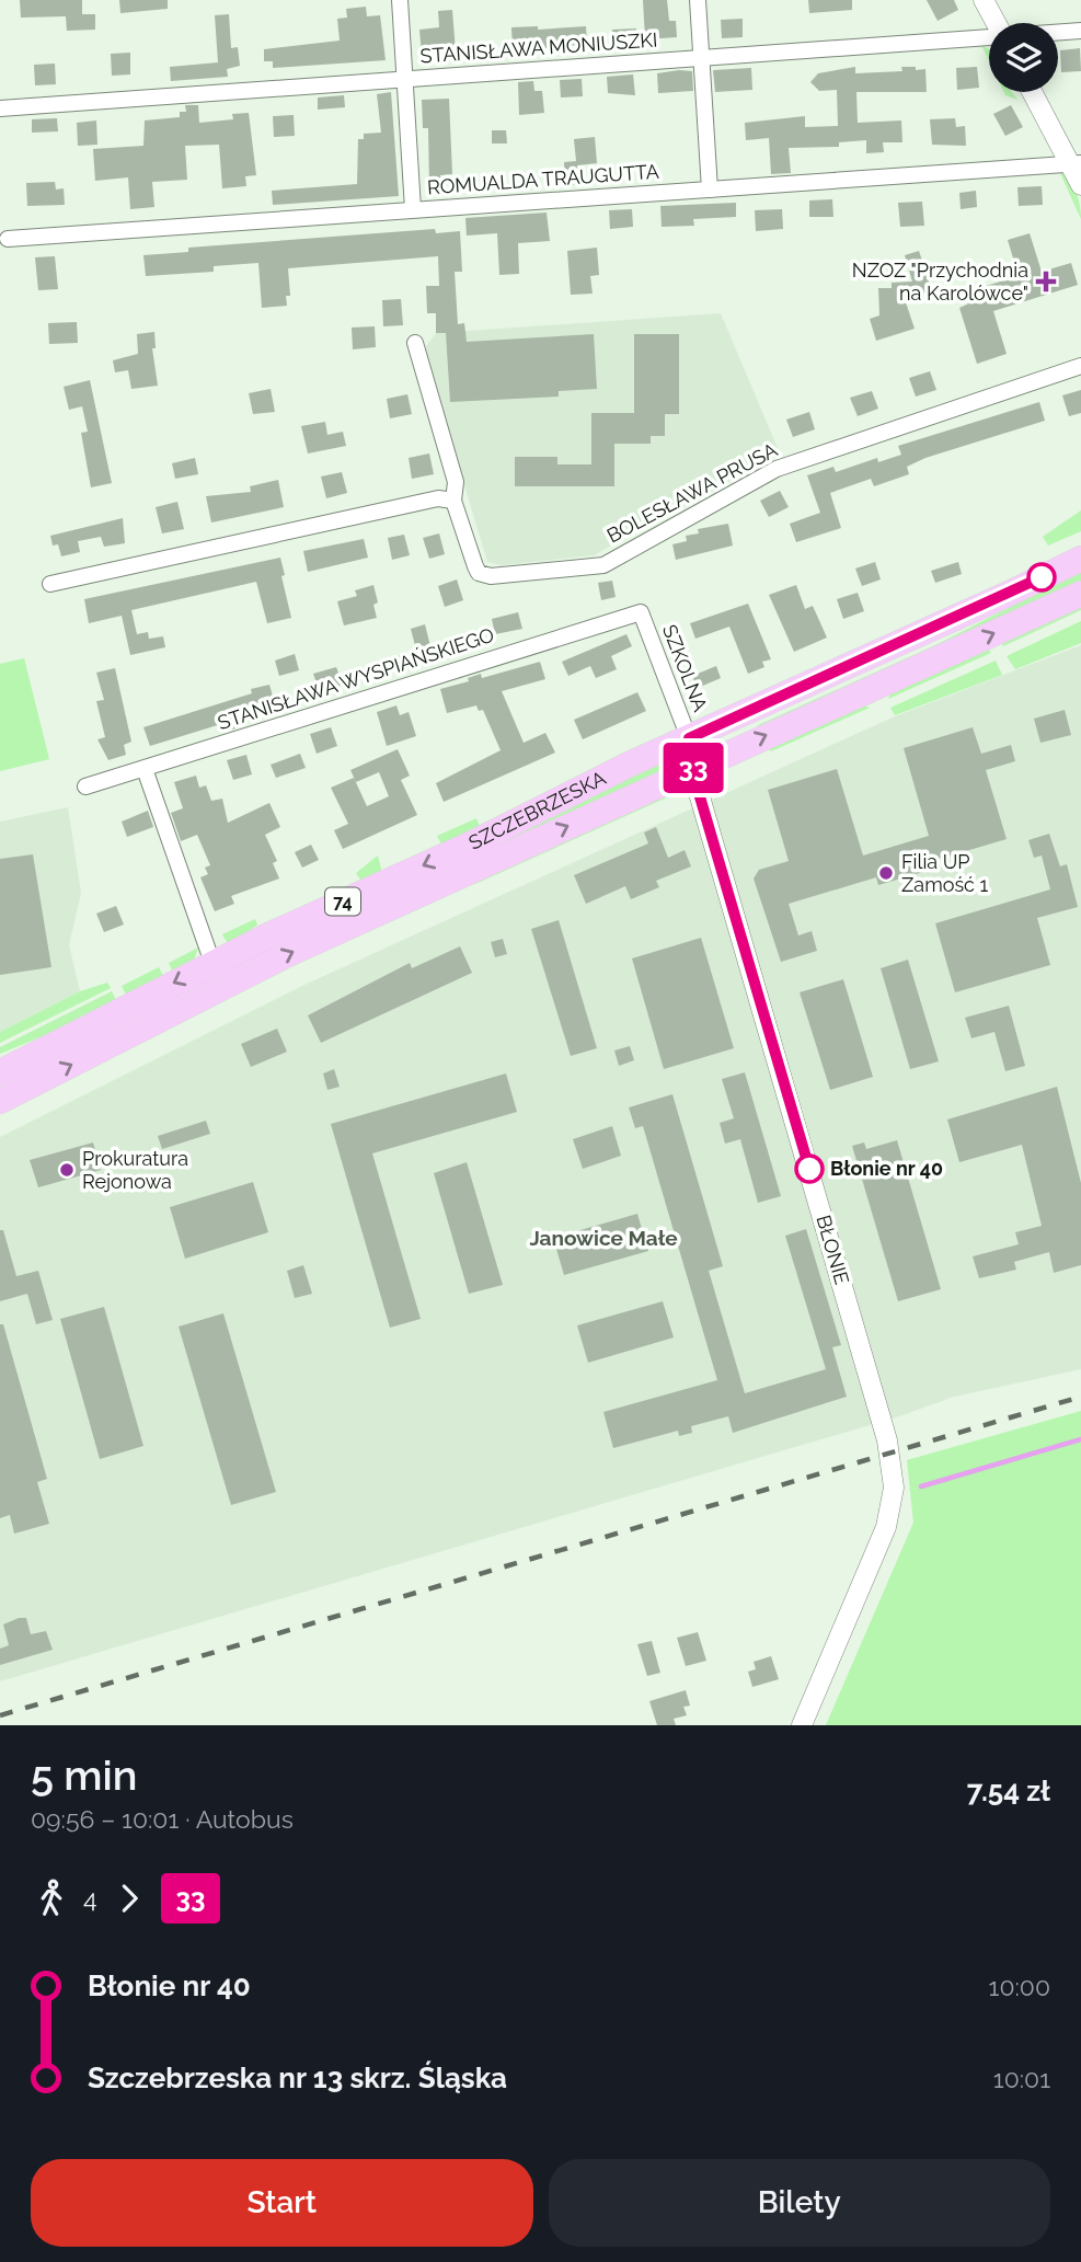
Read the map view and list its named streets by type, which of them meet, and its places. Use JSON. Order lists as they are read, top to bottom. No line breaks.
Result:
{"streets":{"main road":["SZCZEBRZESKA","74"],"street":["STANISŁAWA MONIUSZKI","ROMUALDA TRAUGUTTA","BOLESŁAWA PRUSA","SZKOLNA","STANISŁAWA WYSPIAŃSKIEGO","BŁONIE"]},"crossings":[["SZKOLNA","STANISŁAWA WYSPIAŃSKIEGO"],["SZKOLNA","SZCZEBRZESKA"],["SZKOLNA","BŁONIE"],["SZCZEBRZESKA","BŁONIE"]],"districts":["Janowice Małe"],"places":{"health":["NZOZ \"Przychodnia na Karolówce\""],"other":["Filia UP Zamość 1","Błonie nr 40","Prokuratura Rejonowa"]},"lines":["bus line 33"],"page":{"on_map":"33","heading":["5 min","09:56 – 10:01 · Autobus","7.54 zł"],"legs":["4","33"],"list":[{"name":"Błonie nr 40","value":"10:00"},{"name":"Szczebrzeska nr 13 skrz. Śląska","value":"10:01"}],"buttons":["Start","Bilety"]}}
